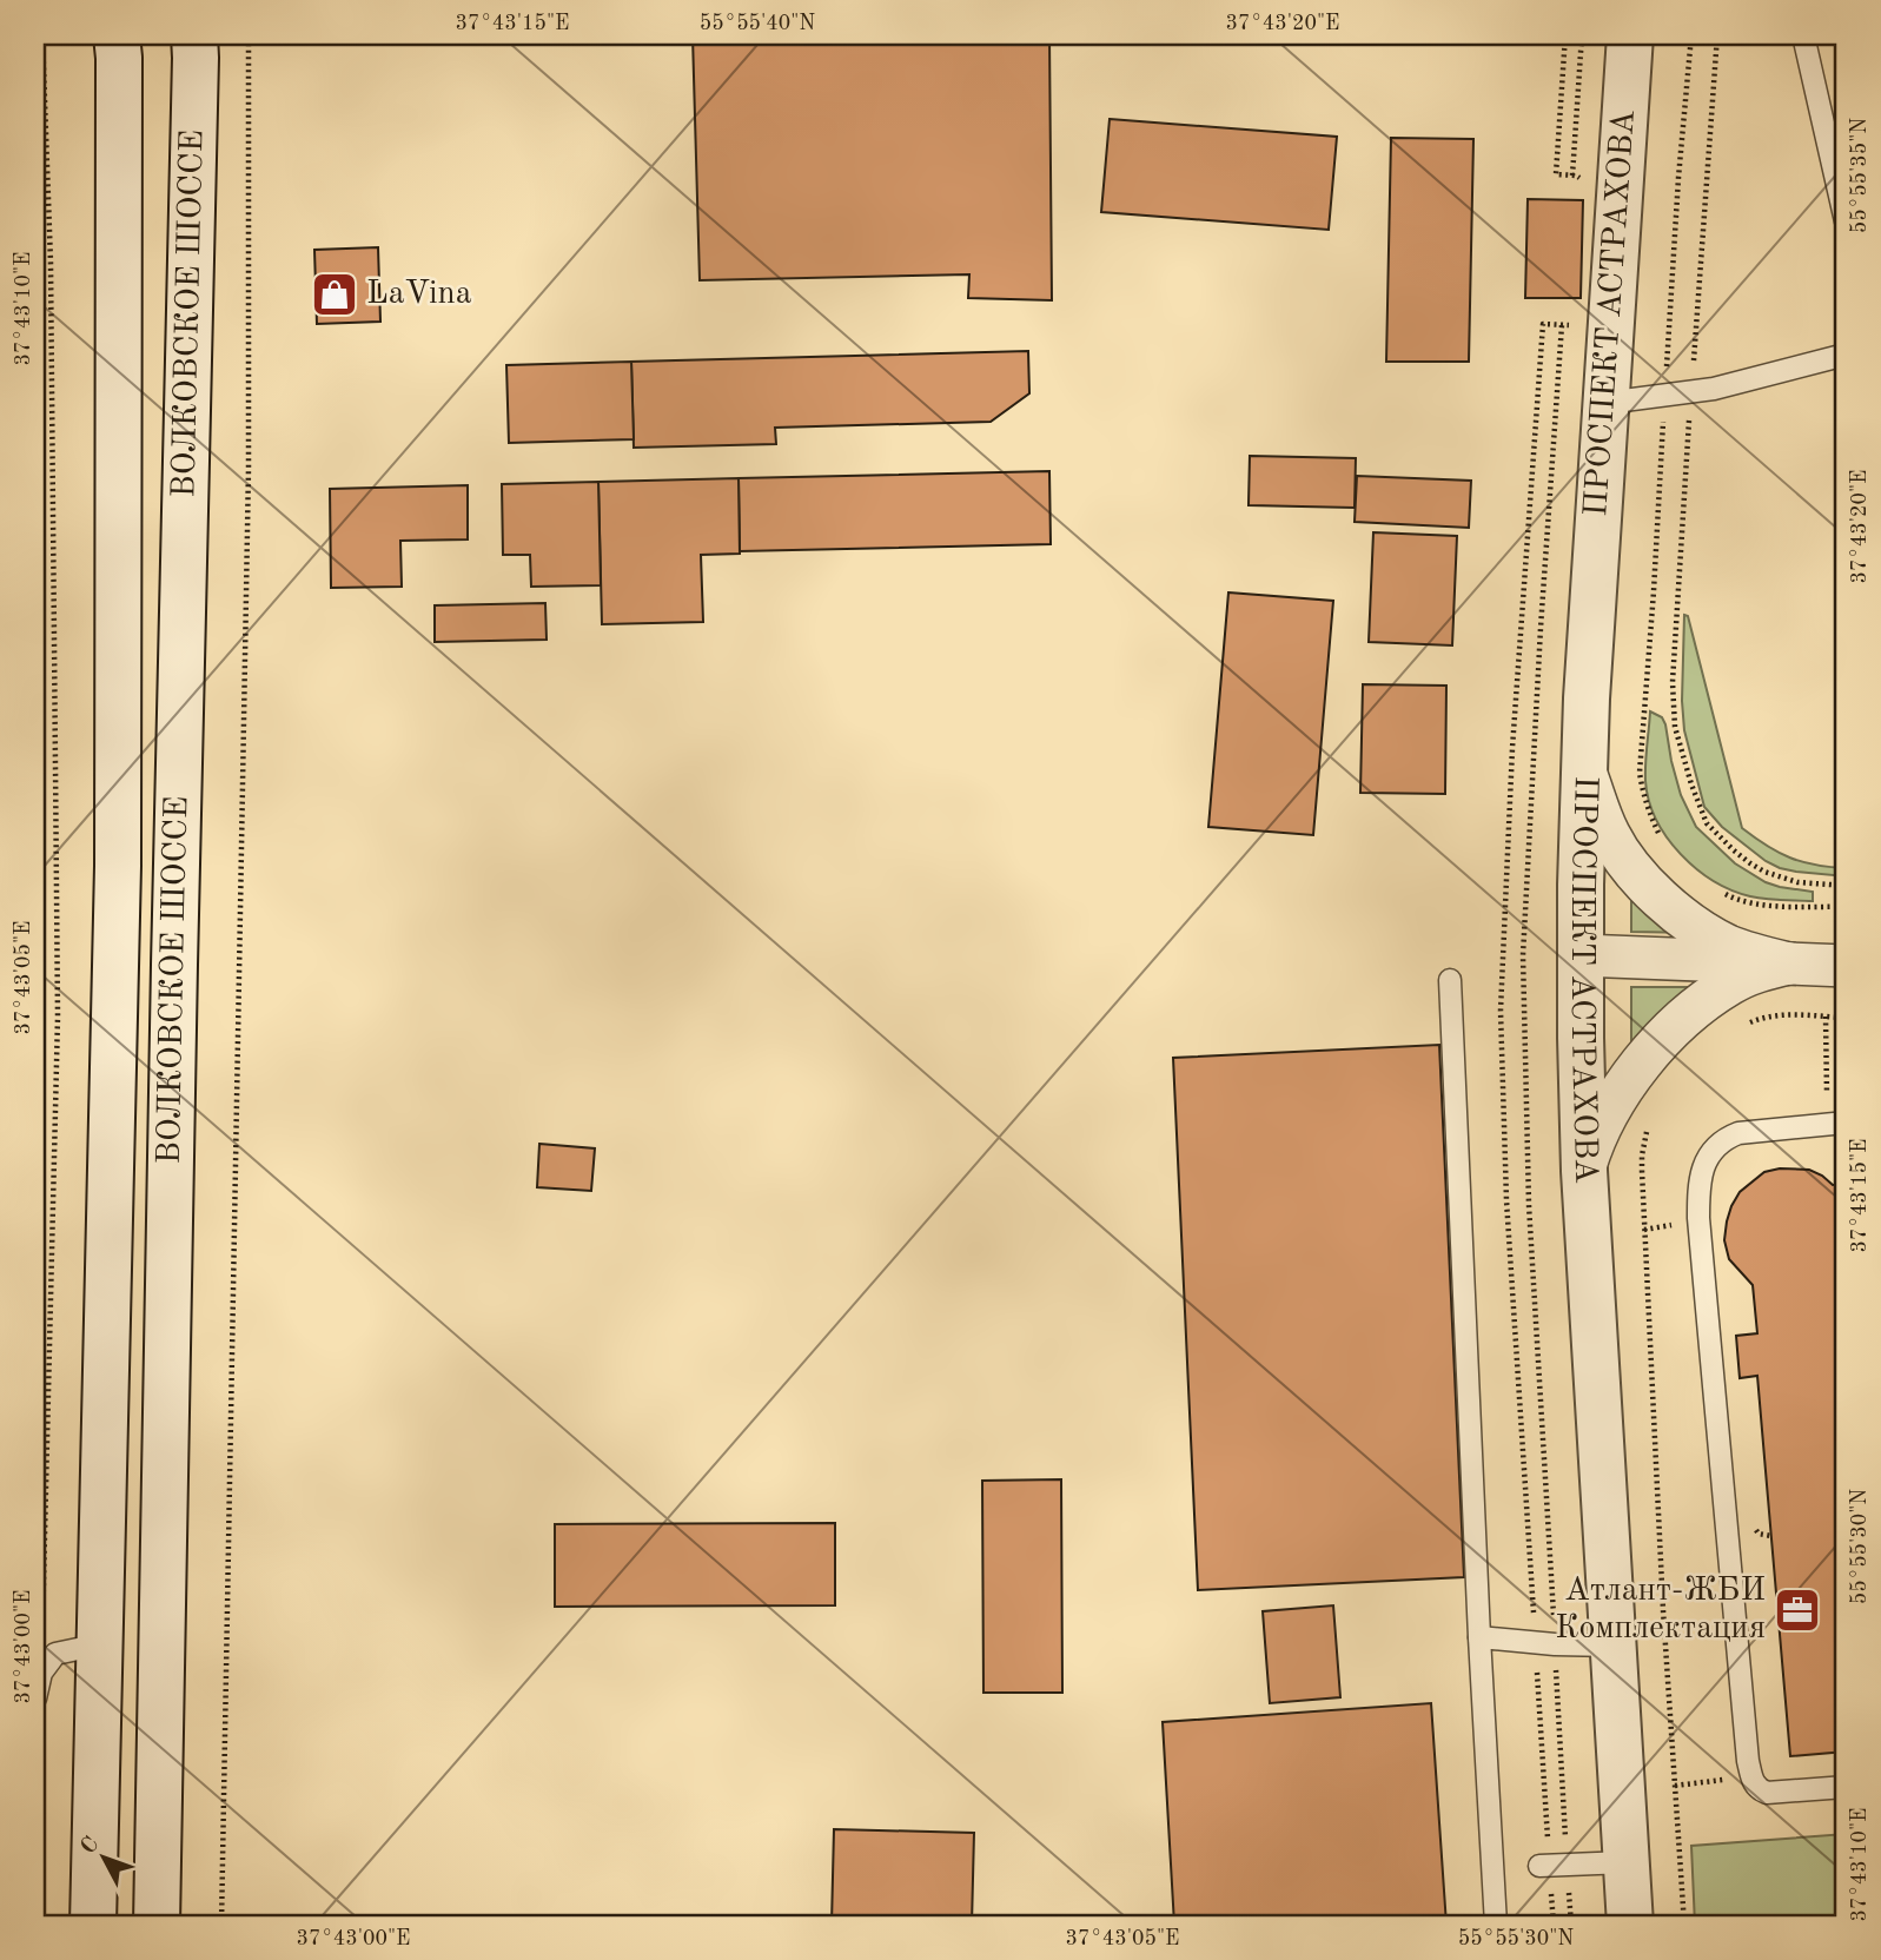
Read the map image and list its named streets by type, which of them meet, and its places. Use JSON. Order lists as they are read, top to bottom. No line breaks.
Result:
{"streets":{"main road":["ВОЛКОВСКОЕ ШОССЕ","ПРОСПЕКТ АСТРАХОВА"]},"places":{"shop":["LaVina"],"office":["Атлант-ЖБИ Комплектация"]},"north":"top left","coordinates":["37°43'15\"E","55°55'40\"N","37°43'20\"E","55°55'35\"N","37°43'10\"E","37°43'05\"E","55°55'30\"N","37°43'00\"E"]}
